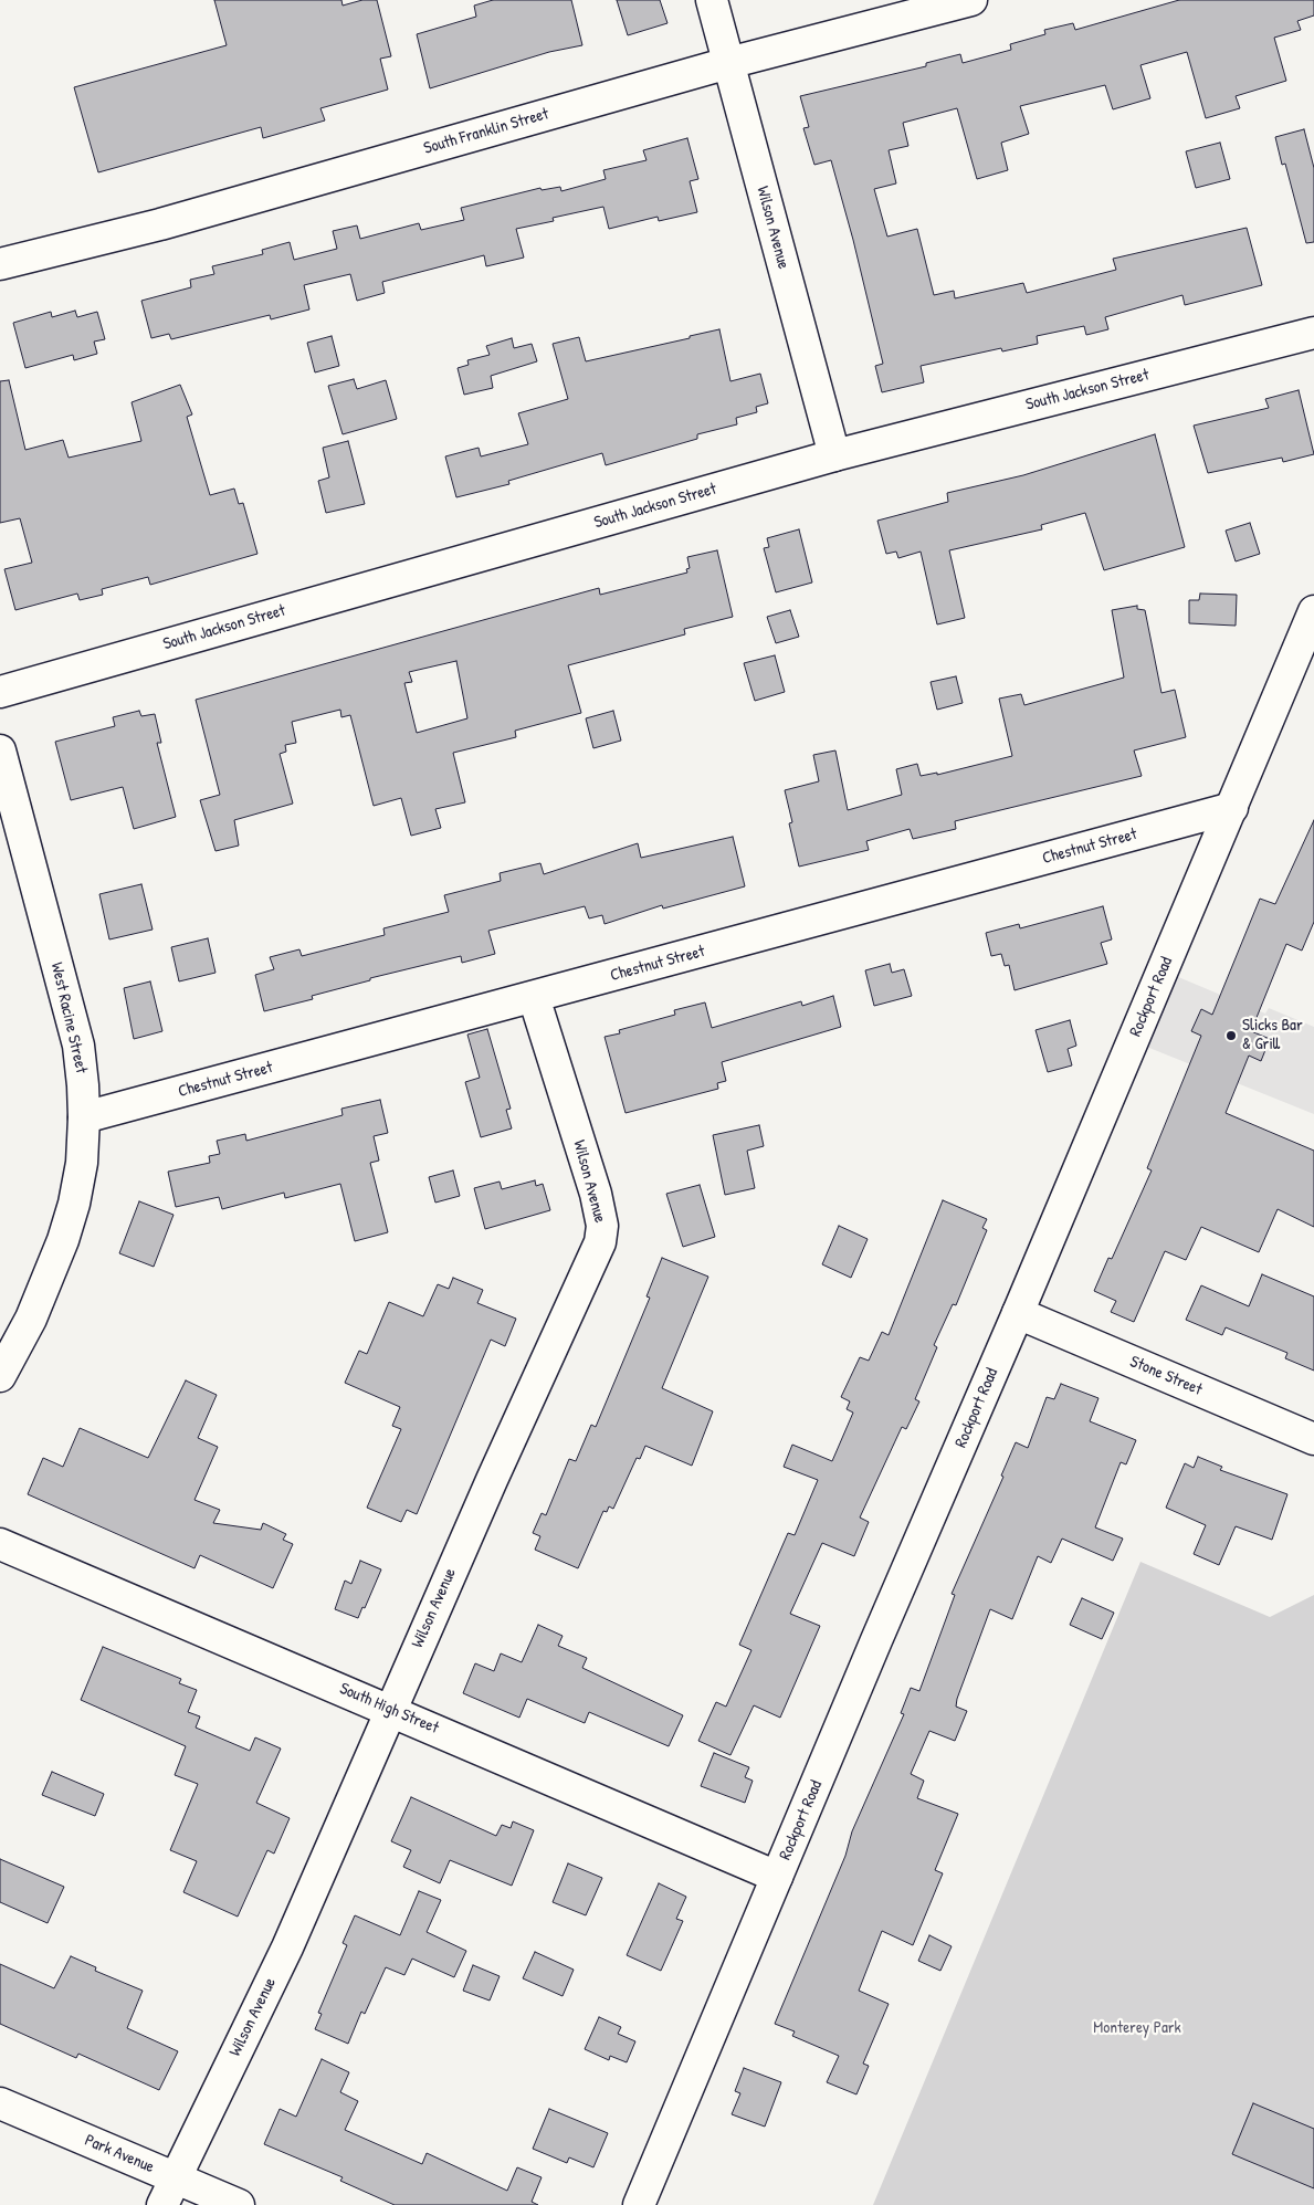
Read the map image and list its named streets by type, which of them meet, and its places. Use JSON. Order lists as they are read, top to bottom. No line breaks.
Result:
{"streets":{"street":["South Franklin Street","Wilson Avenue","South Jackson Street","Chestnut Street","Rockport Road","West Racine Street","Stone Street","South High Street","Park Avenue"]},"crossings":[["South Franklin Street","Wilson Avenue"],["Wilson Avenue","South Jackson Street"],["Wilson Avenue","Chestnut Street"],["Wilson Avenue","South High Street"],["Wilson Avenue","Park Avenue"],["Chestnut Street","Rockport Road"],["Chestnut Street","West Racine Street"],["Rockport Road","Stone Street"],["Rockport Road","South High Street"]],"parks":["Monterey Park"],"places":["Slicks Bar & Grill"]}
